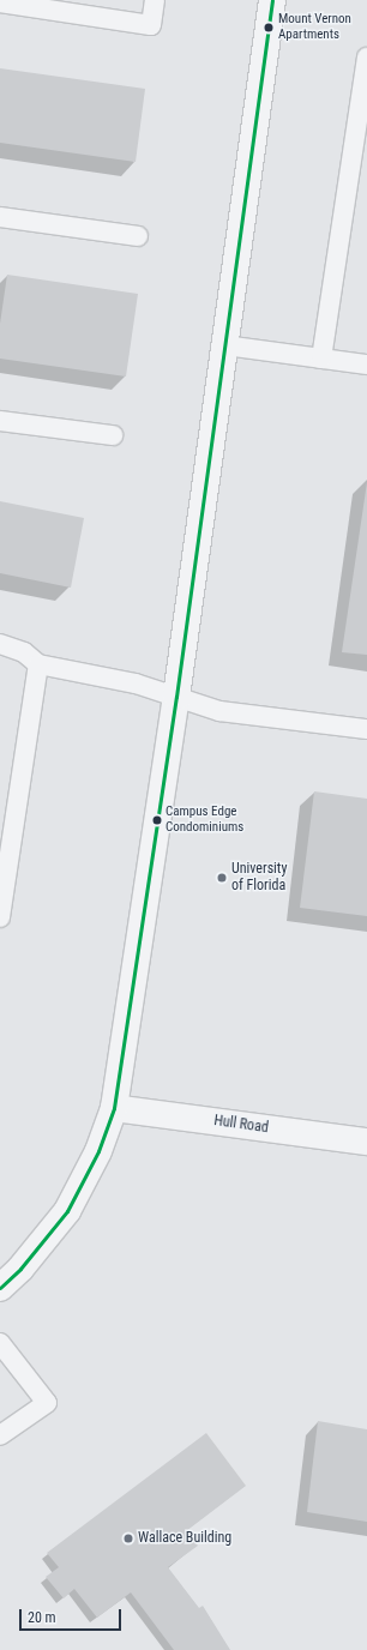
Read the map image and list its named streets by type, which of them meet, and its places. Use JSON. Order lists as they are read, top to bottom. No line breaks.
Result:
{"streets":{"street":["Hull Road"]},"places":["Mount Vernon Apartments","Campus Edge Condominiums","University of Florida","Wallace Building"],"scale_bar":"20 m"}
